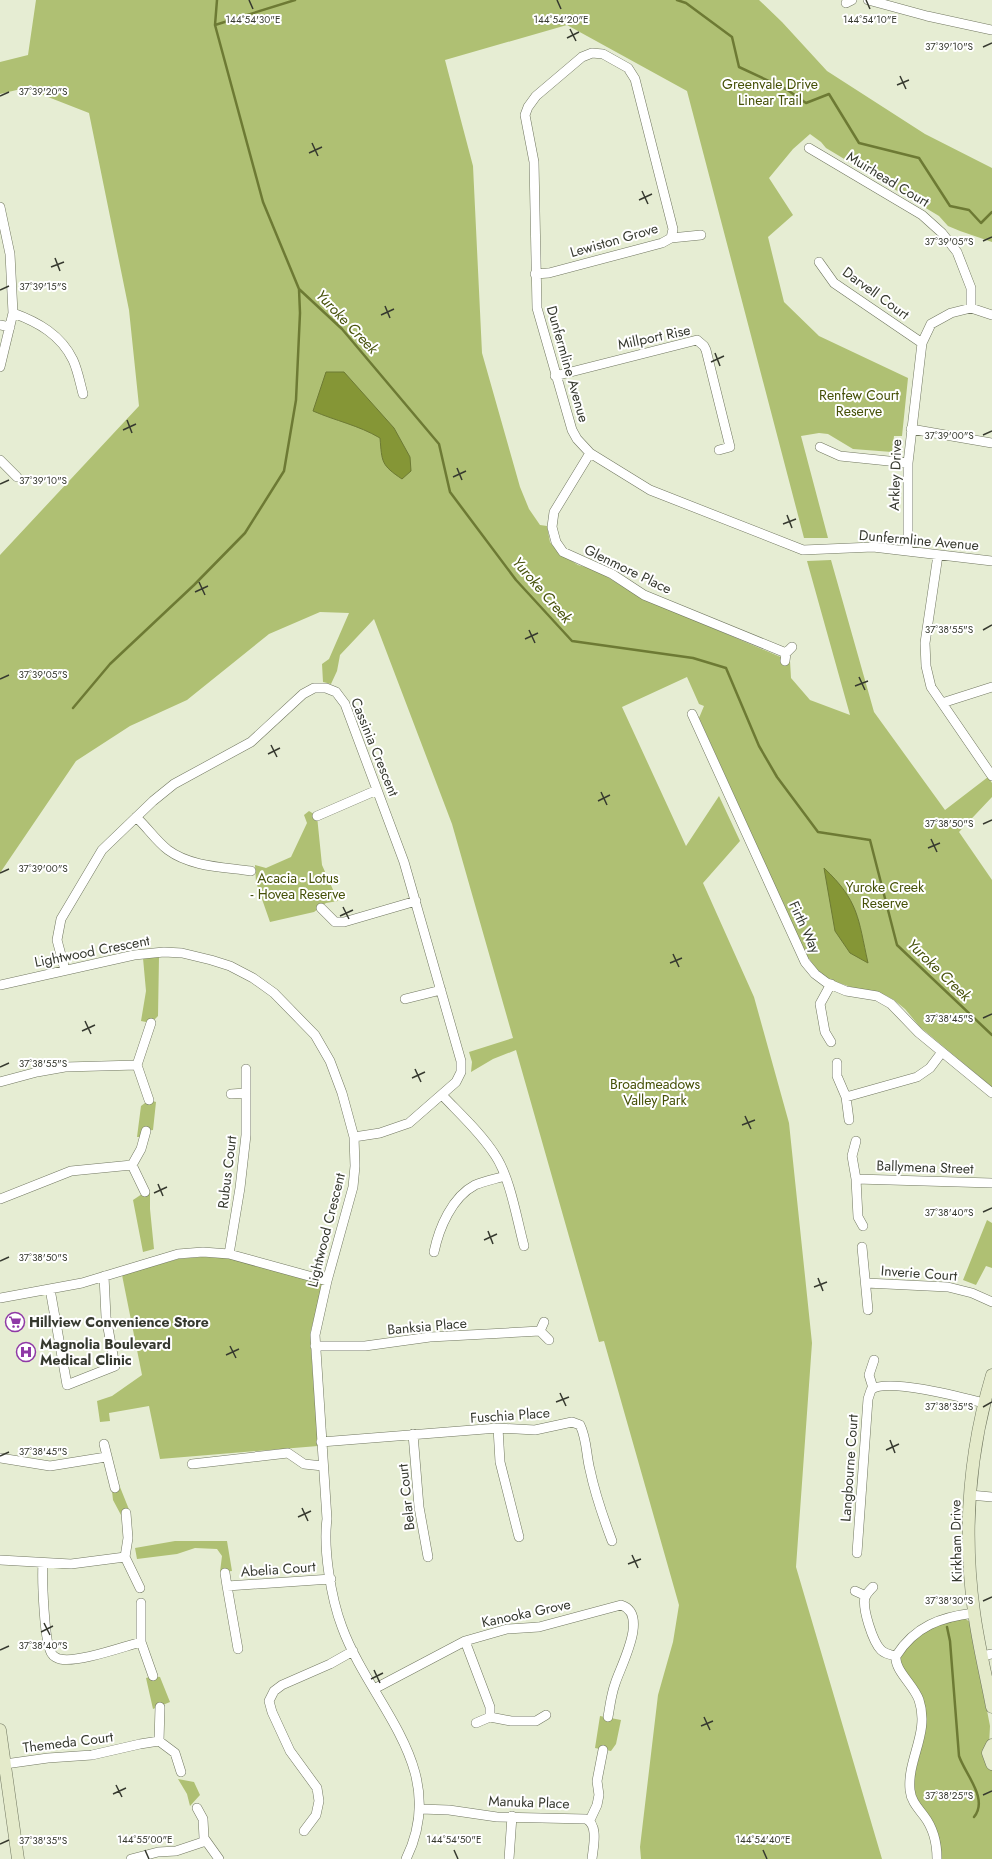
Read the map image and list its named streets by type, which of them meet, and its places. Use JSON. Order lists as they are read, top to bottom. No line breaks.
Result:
{"streets":{"street":["Muirhead Court","Lewiston Grove","Darvell Court","Millport Rise","Dunfermline Avenue","Arkley Drive","Glenmore Place","Cassinia Crescent","Firth Way","Lightwood Crescent","Ballymena Street","Rubus Court","Inverie Court","Banksia Place","Fuschia Place","Langbourne Court","Belar Court","Kirkham Drive","Abelia Court","Kanooka Grove","Themeda Court","Manuka Place"]},"crossings":[["Muirhead Court","Arkley Drive"],["Lewiston Grove","Dunfermline Avenue"],["Darvell Court","Arkley Drive"],["Millport Rise","Dunfermline Avenue"],["Dunfermline Avenue","Arkley Drive"],["Dunfermline Avenue","Glenmore Place"],["Cassinia Crescent","Lightwood Crescent"],["Lightwood Crescent","Banksia Place"],["Lightwood Crescent","Fuschia Place"],["Lightwood Crescent","Abelia Court"],["Lightwood Crescent","Kanooka Grove"],["Lightwood Crescent","Manuka Place"],["Fuschia Place","Belar Court"]],"water":["Yuroke Creek"],"parks":["Greenvale Drive Linear Trail","Renfew Court Reserve","Acacia - Lotus - Hovea Reserve","Yuroke Creek Reserve","Broadmeadows Valley Park"],"places":{"supermarket":["Hillview Convenience Store"],"hospital":["Magnolia Boulevard Medical Clinic"]},"coordinates":["144°54'30\"E","144°54'20\"E","144°54'10\"E","37°39'10\"S","37°39'20\"S","37°39'05\"S","37°39'15\"S","37°39'00\"S","37°38'55\"S","37°38'50\"S","37°38'45\"S","37°38'40\"S","37°38'35\"S","37°38'30\"S","37°38'25\"S","144°55'00\"E","144°54'50\"E","144°54'40\"E"]}
